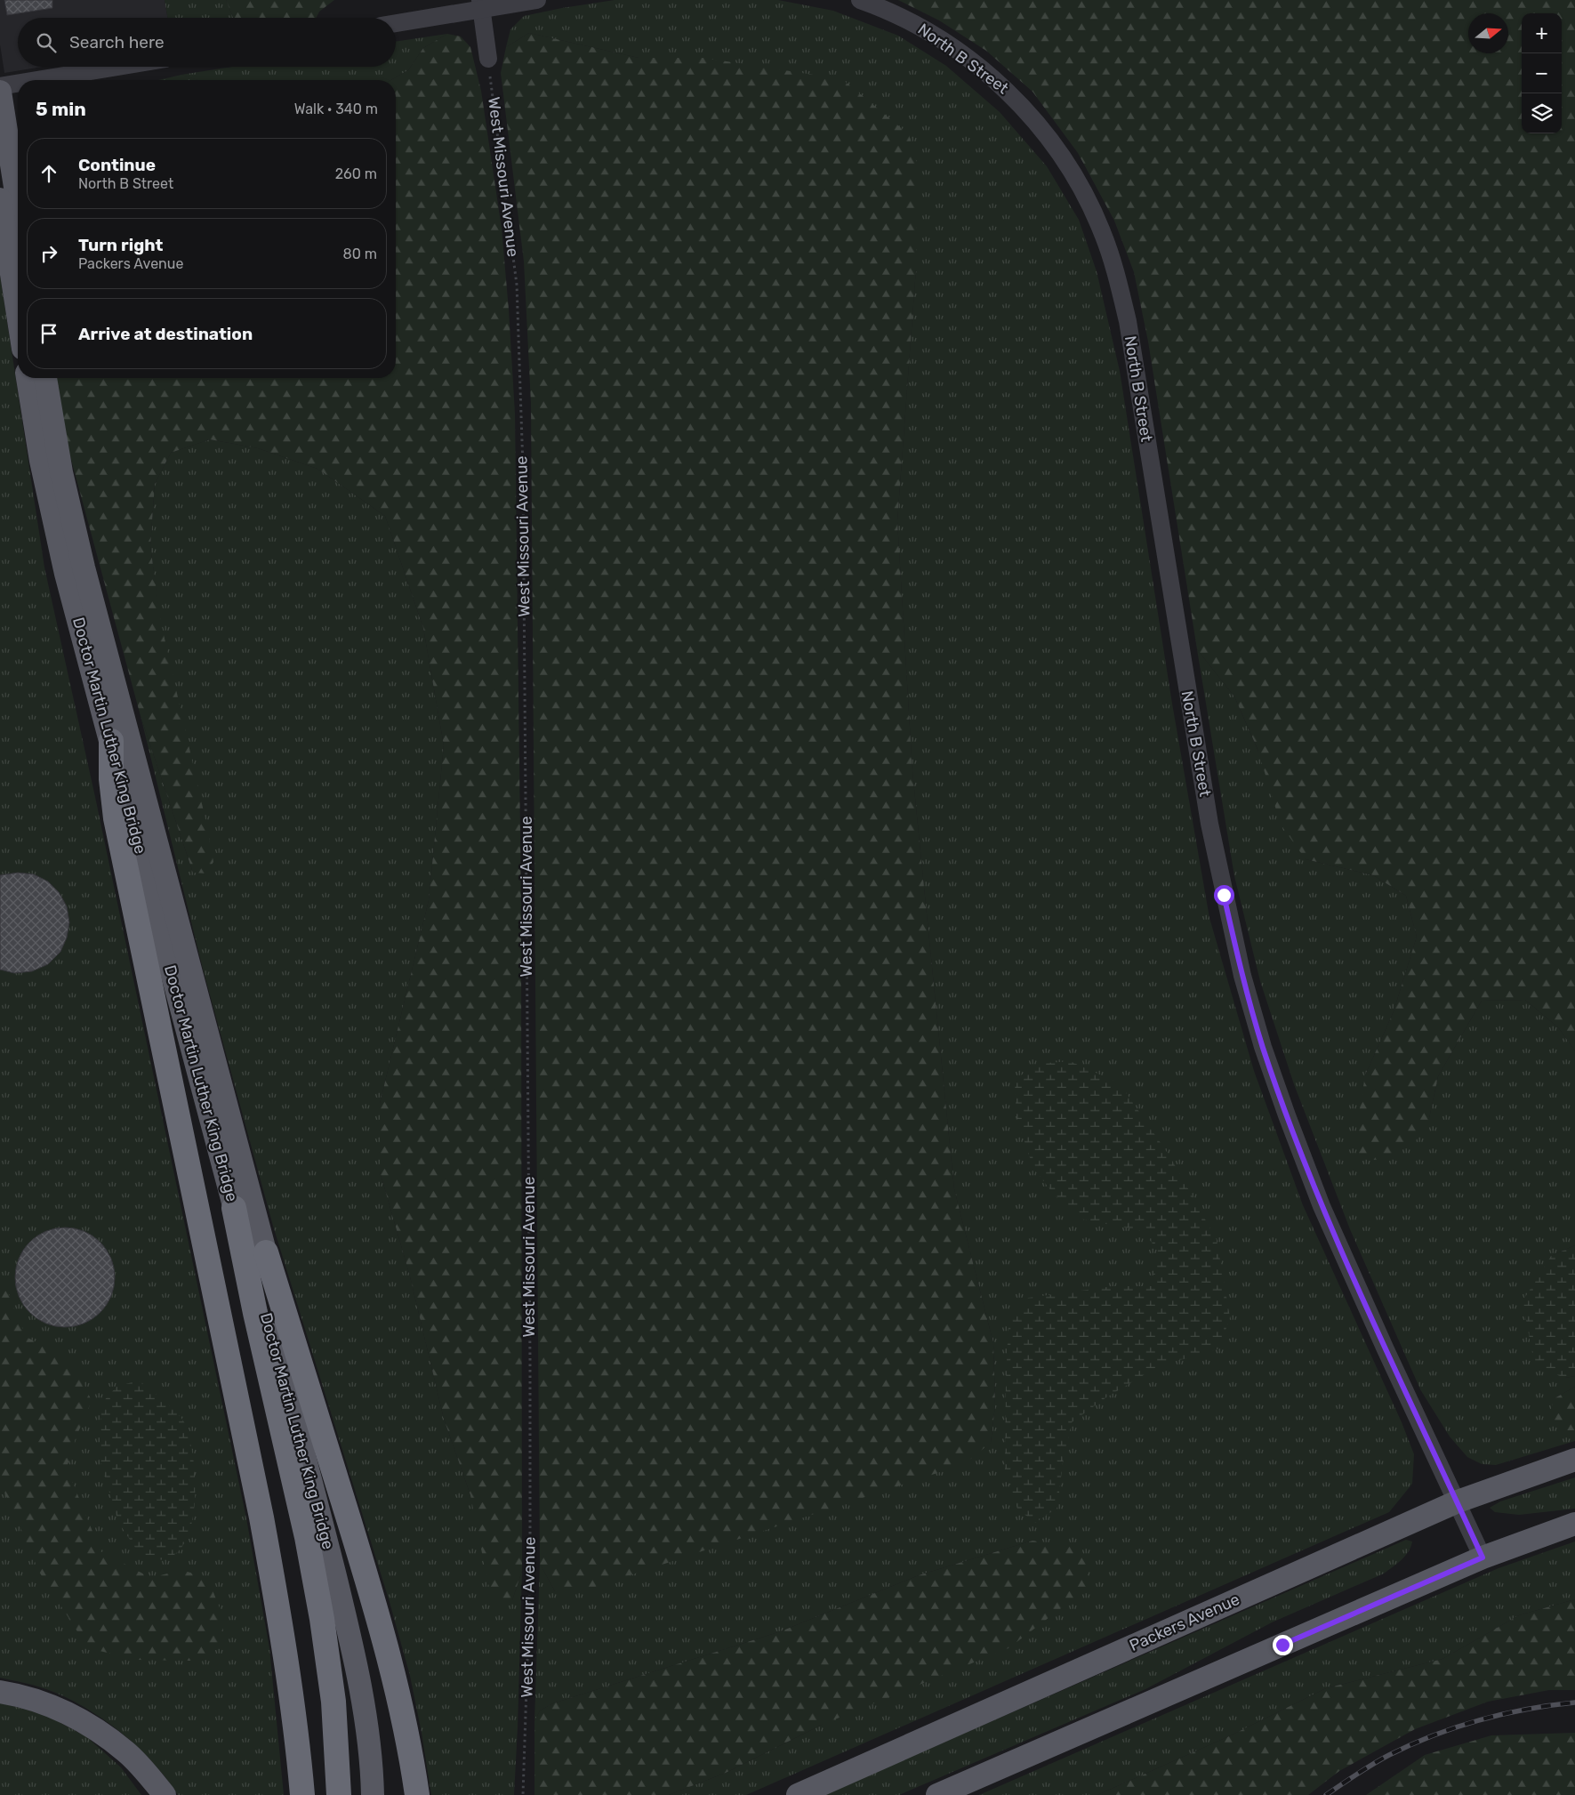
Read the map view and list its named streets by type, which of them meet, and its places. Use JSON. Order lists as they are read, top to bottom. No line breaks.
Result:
{"streets":{"main road":["Doctor Martin Luther King Bridge","Packers Avenue"],"street":["North B Street"],"path":["West Missouri Avenue"]},"crossings":[["North B Street","Packers Avenue"]],"north":"right","page":{"map_buttons":["+","−"],"search":"Search here","heading":["5 min","Walk · 340 m"],"list":[["Continue","North B Street","260 m"],["Turn right","Packers Avenue","80 m"],"Arrive at destination"]}}
